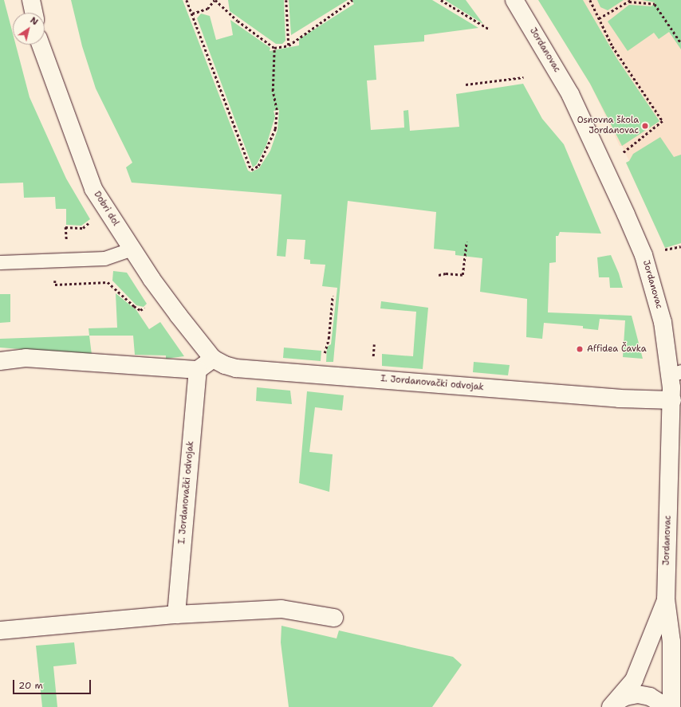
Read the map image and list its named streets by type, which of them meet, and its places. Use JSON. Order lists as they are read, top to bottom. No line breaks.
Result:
{"streets":{"street":["Jordanovac","Dobri dol","I. Jordanovački odvojak"]},"crossings":[["Jordanovac","I. Jordanovački odvojak"],["Dobri dol","I. Jordanovački odvojak"]],"places":["Osnovna škola Jordanovac","Affidea Čavka"],"scale_bar":"20 m","north":"top right"}
